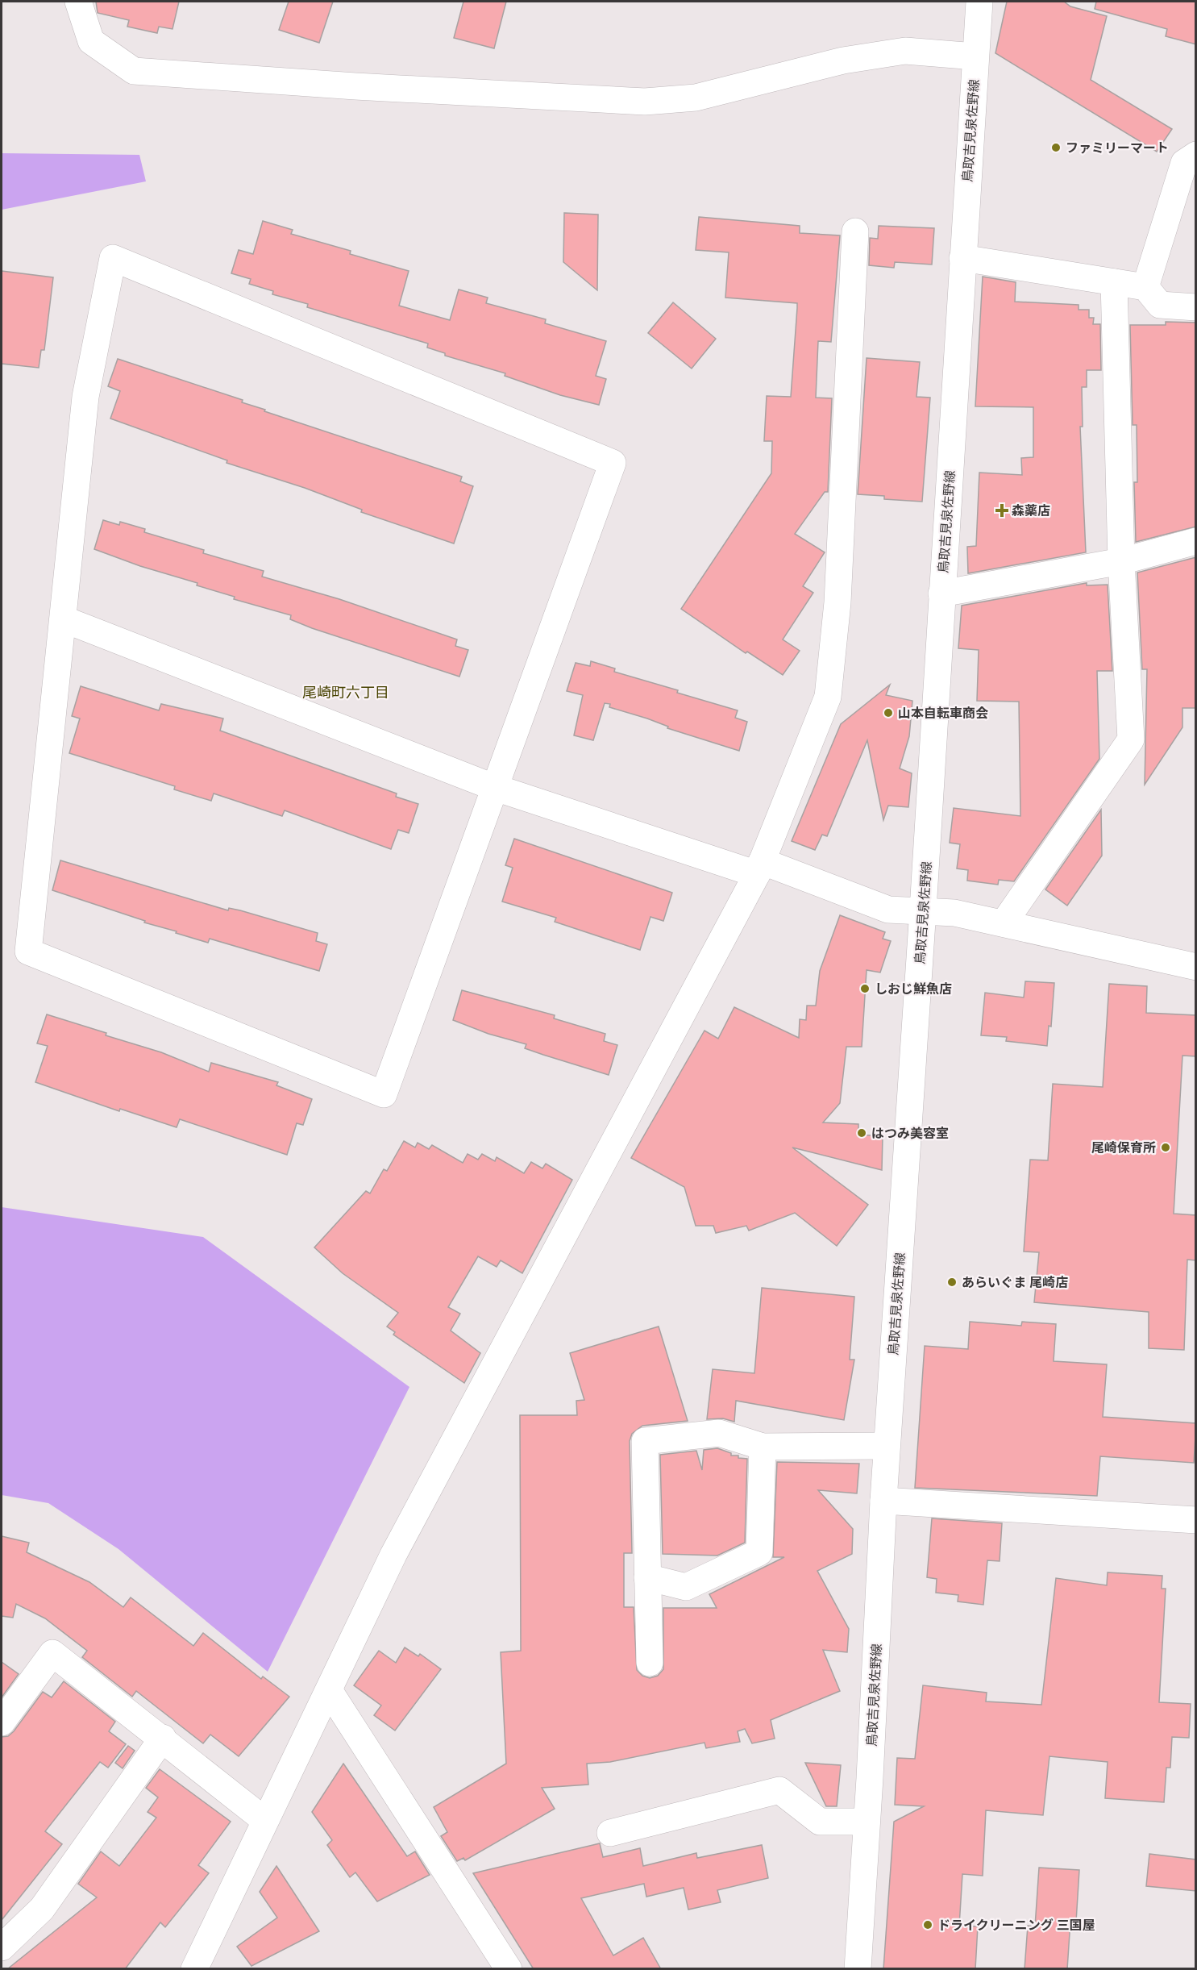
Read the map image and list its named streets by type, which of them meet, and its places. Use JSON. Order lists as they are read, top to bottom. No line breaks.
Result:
{"streets":{"street":["鳥取吉見泉佐野線"]},"districts":["尾崎町六丁目"],"places":{"other":["ファミリーマート","山本自転車商会","しおじ鮮魚店","はつみ美容室","尾崎保育所","あらいぐま 尾崎店","ドライクリーニング 三国屋"],"health":["森薬店"]}}
